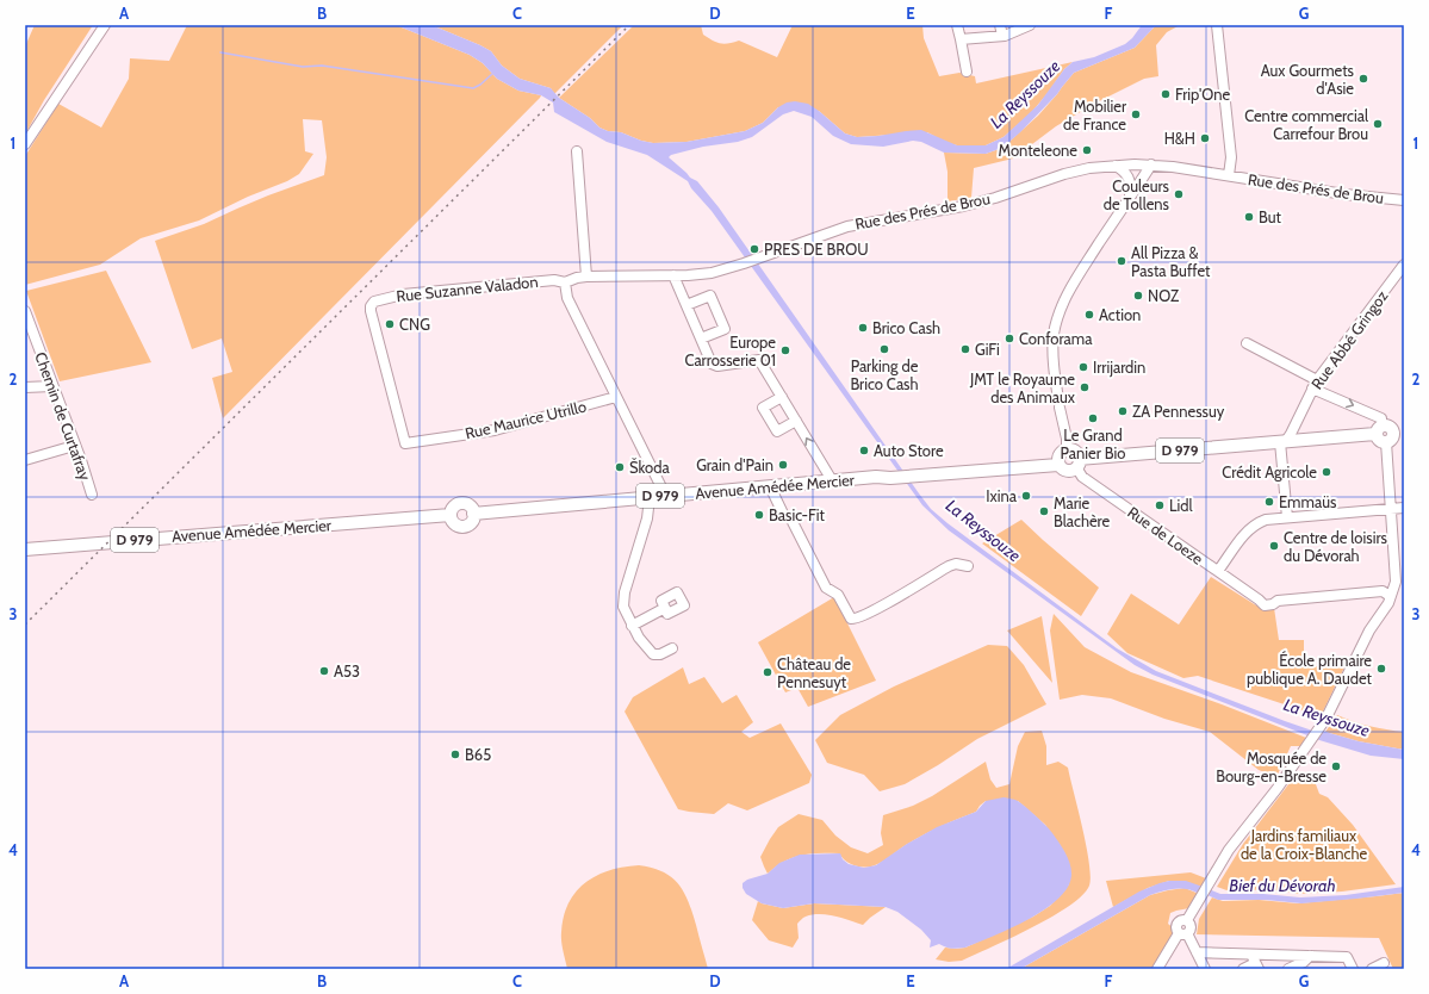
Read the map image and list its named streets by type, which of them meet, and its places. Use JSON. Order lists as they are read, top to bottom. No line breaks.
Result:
{"streets":{"main road":["D 979","Avenue Amédée Mercier"],"street":["Rue des Prés de Brou","Rue Suzanne Valadon","Rue Abbé Gringoz","Chemin de Curtafray","Rue Maurice Utrillo","Rue de Loeze"]},"crossings":[["Rue des Prés de Brou","Rue Suzanne Valadon"],["Rue Suzanne Valadon","Rue Maurice Utrillo"],["Rue Abbé Gringoz","D 979"],["D 979","Avenue Amédée Mercier"],["D 979","Rue de Loeze"],["Avenue Amédée Mercier","Rue de Loeze"]],"water":["La Reyssouze","Bief du Dévorah"],"parks":["Jardins familiaux de la Croix-Blanche"],"places":["Aux Gourmets d'Asie","Frip'One","Mobilier de France","Centre commercial Carrefour Brou","H&H","Monteleone","Couleurs de Tollens","But","PRES DE BROU","All Pizza & Pasta Buffet","NOZ","Action","CNG","Brico Cash","Conforama","Parking de Brico Cash","GiFi","Europe Carrosserie 01","Irrijardin","JMT le Royaume des Animaux","ZA Pennessuy","Le Grand Panier Bio","Auto Store","Grain d'Pain","Škoda","Crédit Agricole","Ixina","Emmaüs","Lidl","Marie Blachère","Basic-Fit","Centre de loisirs du Dévorah","École primaire publique A. Daudet","A53","Château de Pennesuyt","B65","Mosquée de Bourg-en-Bresse"],"grid":{"columns":["A","B","C","D","E","F","G"],"rows":["1","2","3","4"]}}
